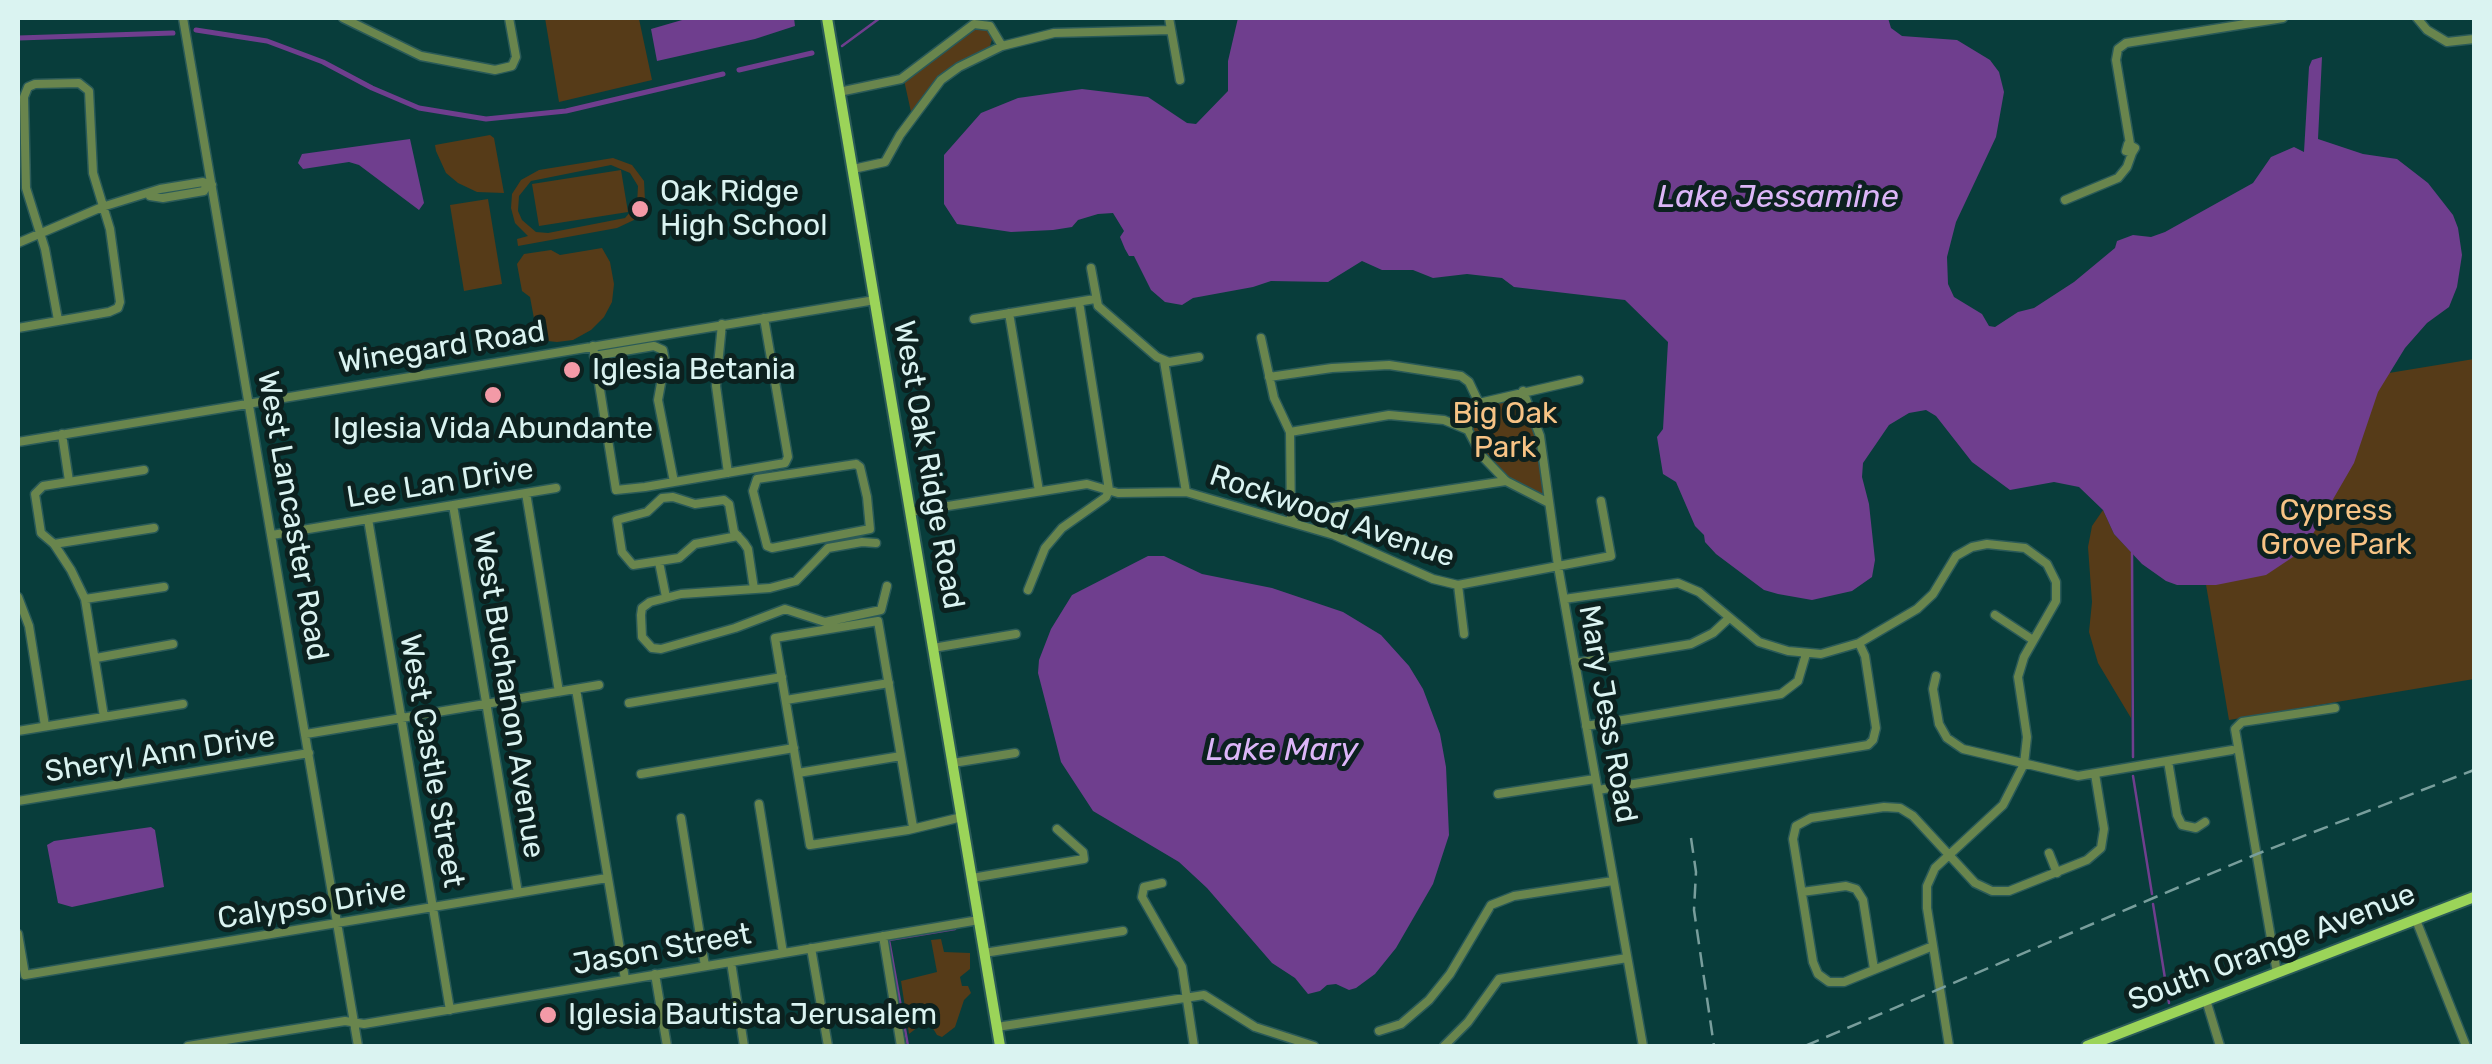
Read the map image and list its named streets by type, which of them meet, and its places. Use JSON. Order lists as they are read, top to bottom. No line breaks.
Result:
{"streets":{"main road":["West Oak Ridge Road","South Orange Avenue"],"street":["Winegard Road","Lee Lan Drive","West Lancaster Road","Rockwood Avenue","West Buchanon Avenue","Mary Jess Road","Sheryl Ann Drive","West Castle Street","Calypso Drive","Jason Street"]},"crossings":[["Winegard Road","West Oak Ridge Road"],["Winegard Road","West Lancaster Road"],["West Oak Ridge Road","Rockwood Avenue"],["West Oak Ridge Road","Jason Street"],["Lee Lan Drive","West Lancaster Road"],["Lee Lan Drive","West Buchanon Avenue"],["Lee Lan Drive","West Castle Street"],["West Lancaster Road","Sheryl Ann Drive"],["West Lancaster Road","Calypso Drive"],["West Lancaster Road","Jason Street"],["Rockwood Avenue","Mary Jess Road"],["West Buchanon Avenue","Sheryl Ann Drive"],["West Buchanon Avenue","Calypso Drive"],["Sheryl Ann Drive","West Castle Street"],["West Castle Street","Calypso Drive"],["West Castle Street","Jason Street"]],"water":["Lake Jessamine","Lake Mary"],"parks":["Big Oak Park","Cypress Grove Park"],"places":["Oak Ridge High School","Iglesia Betania","Iglesia Vida Abundante","Iglesia Bautista Jerusalem"]}
